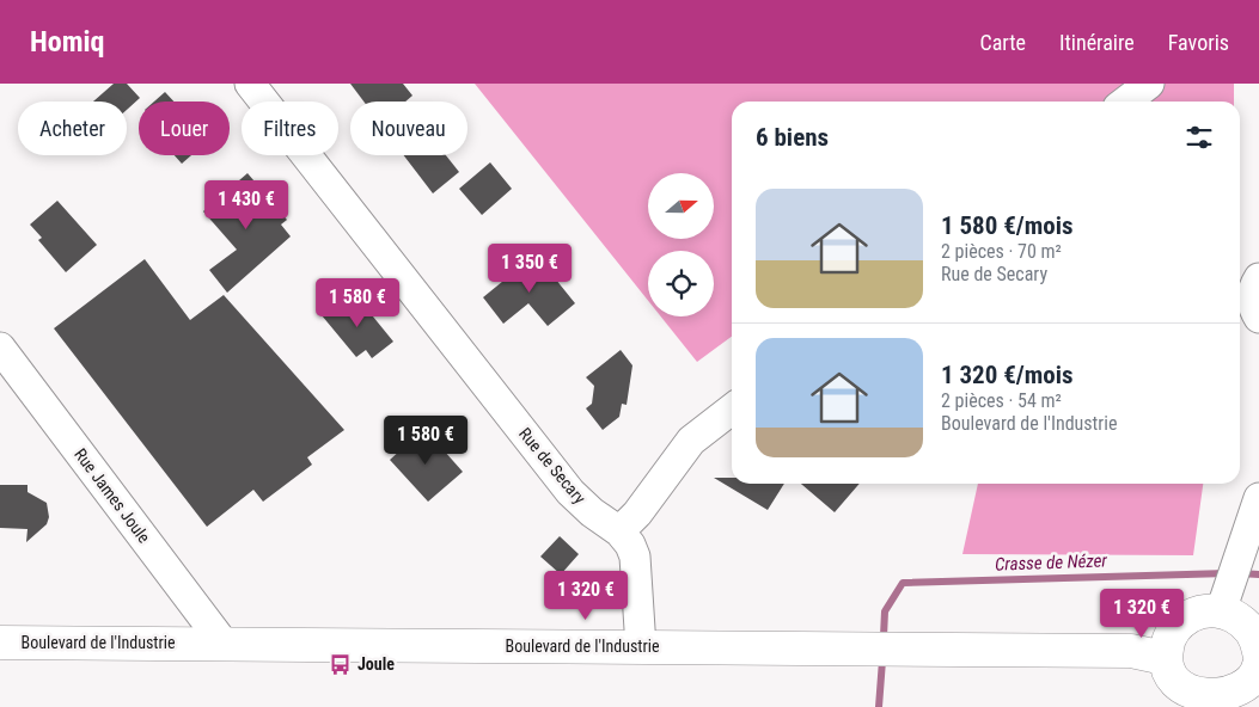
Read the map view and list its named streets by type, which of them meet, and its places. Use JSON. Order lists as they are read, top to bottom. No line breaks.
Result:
{"streets":{"street":["Rue de Secary","Rue James Joule","Boulevard de l'Industrie"]},"crossings":[["Rue de Secary","Boulevard de l'Industrie"],["Rue James Joule","Boulevard de l'Industrie"]],"water":["Crasse de Nézer"],"places":{"bus stop":["Joule"]},"north":"right","page":{"header":"Homiq","nav":["Carte","Itinéraire","Favoris"],"chip":["Acheter","Louer","Filtres","Nouveau"],"heading":"6 biens","list":[{"name":"1 580 €/mois","note":"2 pièces · 70 m² · Rue de Secary"},{"name":"1 320 €/mois","note":"2 pièces · 54 m² · Boulevard de l'Industrie"}],"price":["1 430 €","1 350 €","1 580 €","1 580 €","1 320 €","1 320 €"]}}
